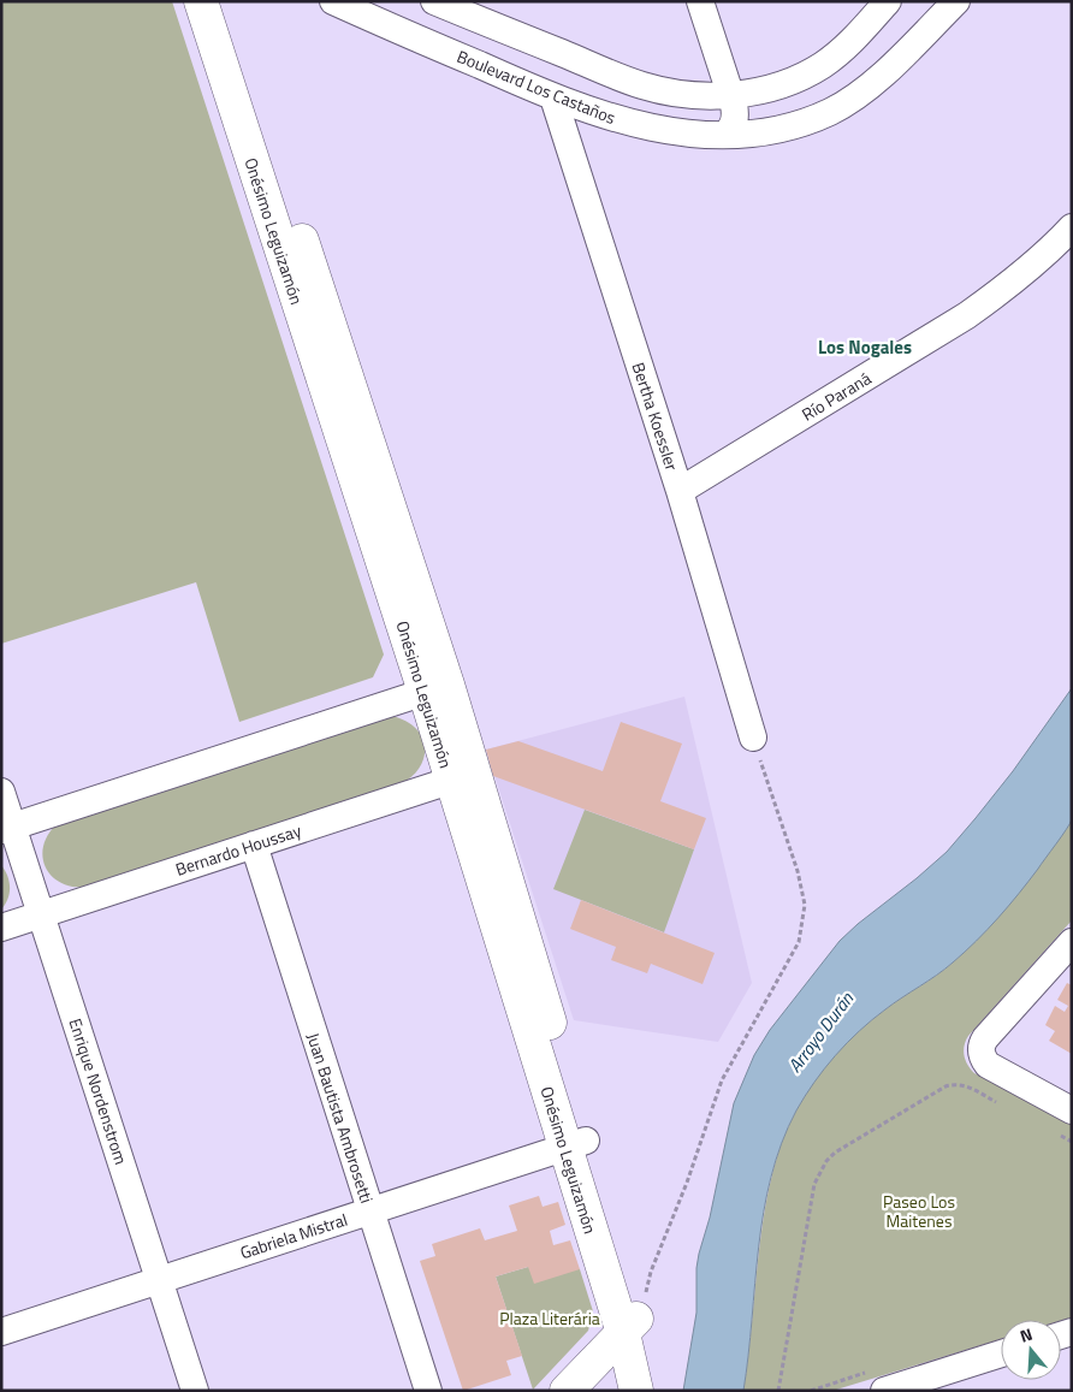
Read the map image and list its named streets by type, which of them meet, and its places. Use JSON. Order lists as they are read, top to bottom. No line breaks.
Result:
{"streets":{"street":["Boulevard Los Castaños","Onésimo Leguizamón","Río Paraná","Bertha Koessler","Bernardo Houssay","Enrique Nordenstrom","Juan Bautista Ambrosetti","Gabriela Mistral"]},"crossings":[["Boulevard Los Castaños","Bertha Koessler"],["Onésimo Leguizamón","Bernardo Houssay"],["Onésimo Leguizamón","Gabriela Mistral"],["Río Paraná","Bertha Koessler"],["Bernardo Houssay","Enrique Nordenstrom"],["Bernardo Houssay","Juan Bautista Ambrosetti"],["Enrique Nordenstrom","Gabriela Mistral"],["Juan Bautista Ambrosetti","Gabriela Mistral"]],"districts":["Los Nogales"],"water":["Arroyo Durán"],"parks":["Paseo Los Maitenes","Plaza Literária"],"north":"top"}
